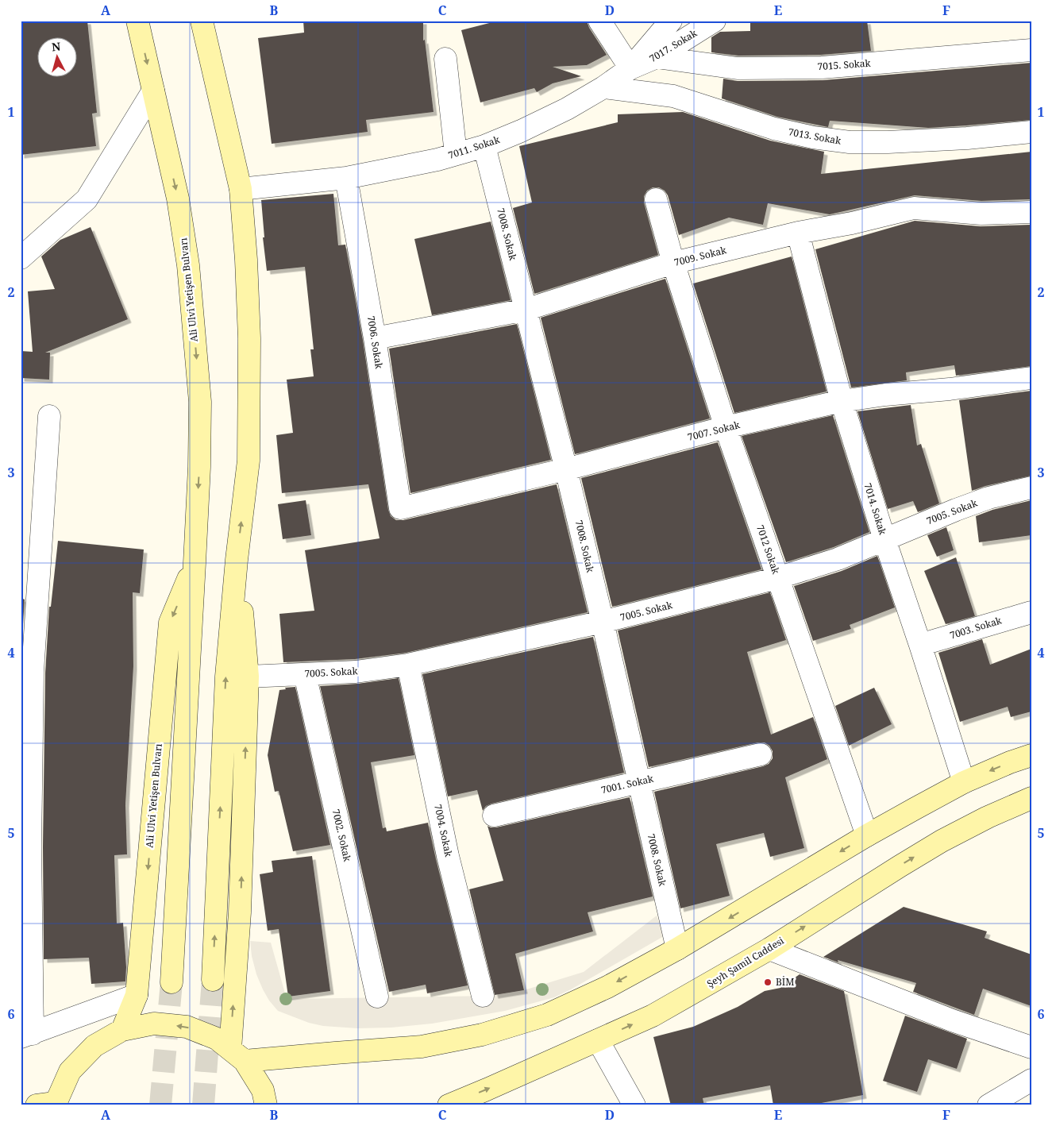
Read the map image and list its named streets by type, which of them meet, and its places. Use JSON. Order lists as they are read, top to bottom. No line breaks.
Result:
{"streets":{"main road":["Ali Ulvi Yetişen Bulvarı","Şeyh Şamil Caddesi"],"street":["7017. Sokak","7015. Sokak","7013. Sokak","7011. Sokak","7008. Sokak","7009. Sokak","7006. Sokak","7007. Sokak","7014. Sokak","7005. Sokak","7012 Sokak","7003. Sokak","7001. Sokak","7004. Sokak","7002. Sokak"]},"crossings":[["7017. Sokak","7015. Sokak"],["7017. Sokak","7011. Sokak"],["7013. Sokak","7011. Sokak"],["7011. Sokak","7008. Sokak"],["7011. Sokak","7006. Sokak"],["7008. Sokak","7009. Sokak"],["7008. Sokak","7007. Sokak"],["7008. Sokak","7005. Sokak"],["7008. Sokak","7001. Sokak"],["7009. Sokak","7006. Sokak"],["7009. Sokak","7014. Sokak"],["7009. Sokak","7012 Sokak"],["7006. Sokak","7007. Sokak"],["7007. Sokak","7014. Sokak"],["7007. Sokak","7012 Sokak"],["7014. Sokak","7005. Sokak"],["7014. Sokak","7003. Sokak"],["7005. Sokak","7012 Sokak"],["7005. Sokak","7004. Sokak"],["7005. Sokak","7002. Sokak"]],"places":["BİM"],"north":"top","grid":{"columns":["A","B","C","D","E","F"],"rows":["1","2","3","4","5","6"]}}
